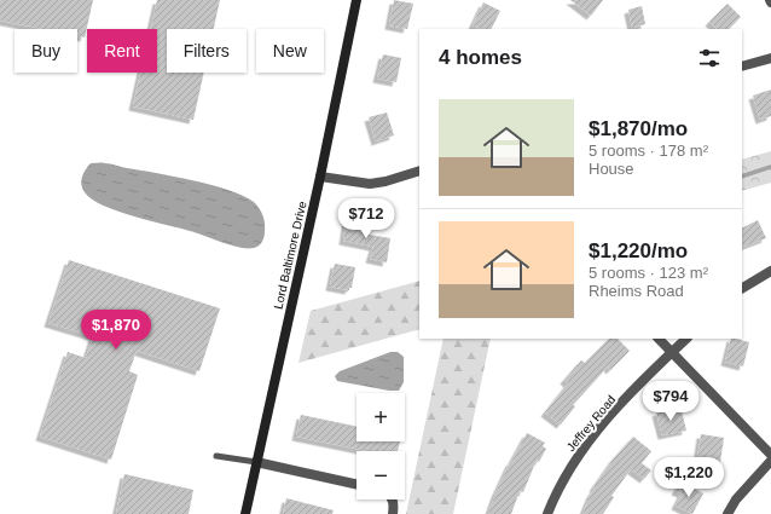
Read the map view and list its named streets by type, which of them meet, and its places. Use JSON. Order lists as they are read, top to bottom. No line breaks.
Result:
{"streets":{"main road":["Lord Baltimore Drive"],"street":["Jeffrey Road"]},"page":{"chip":["Buy","Rent","Filters","New"],"heading":"4 homes","list":[{"name":"$1,870/mo","note":"5 rooms · 178 m² · House"},{"name":"$1,220/mo","note":"5 rooms · 123 m² · Rheims Road"}],"price":["$712","$1,870","$794","$1,220"],"map_buttons":["+","−"]}}
